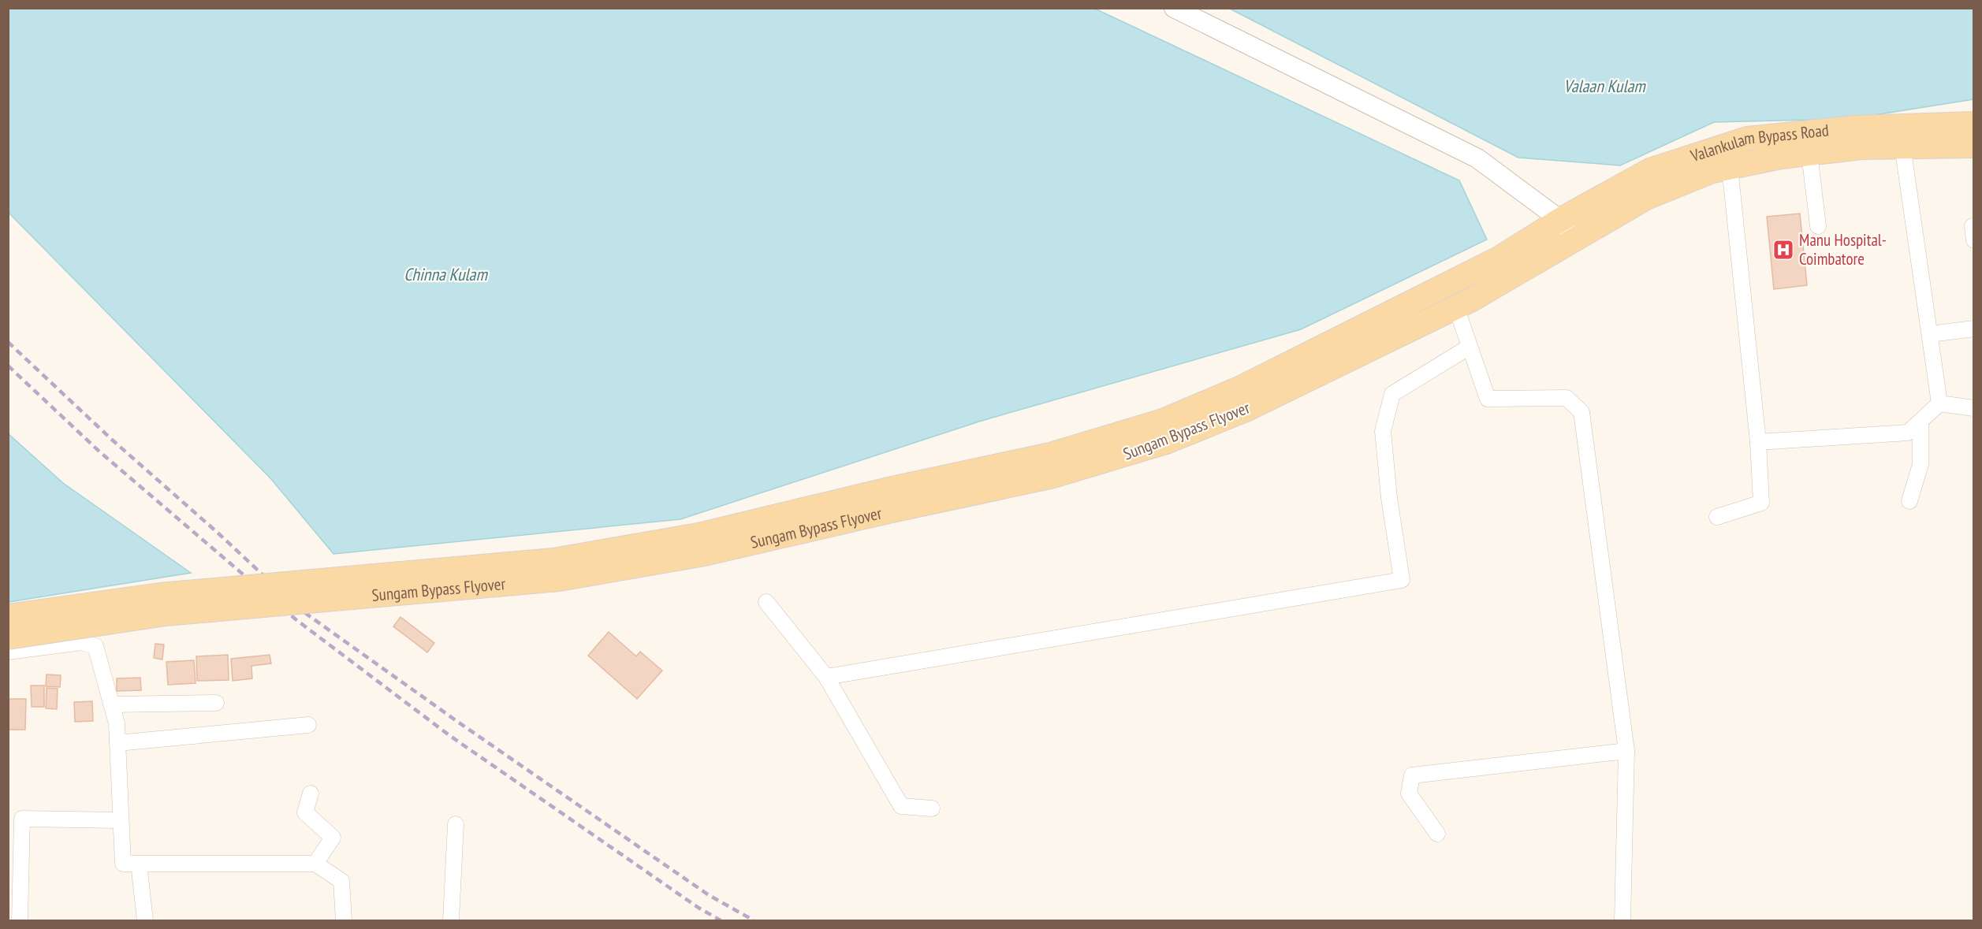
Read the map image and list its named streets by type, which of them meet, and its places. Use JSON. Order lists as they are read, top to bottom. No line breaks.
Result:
{"streets":{"main road":["Valankulam Bypass Road","Sungam Bypass Flyover"]},"crossings":[["Valankulam Bypass Road","Sungam Bypass Flyover"]],"water":["Valaan Kulam","Chinna Kulam"],"places":{"hospital":["Manu Hospital- Coimbatore"]}}
